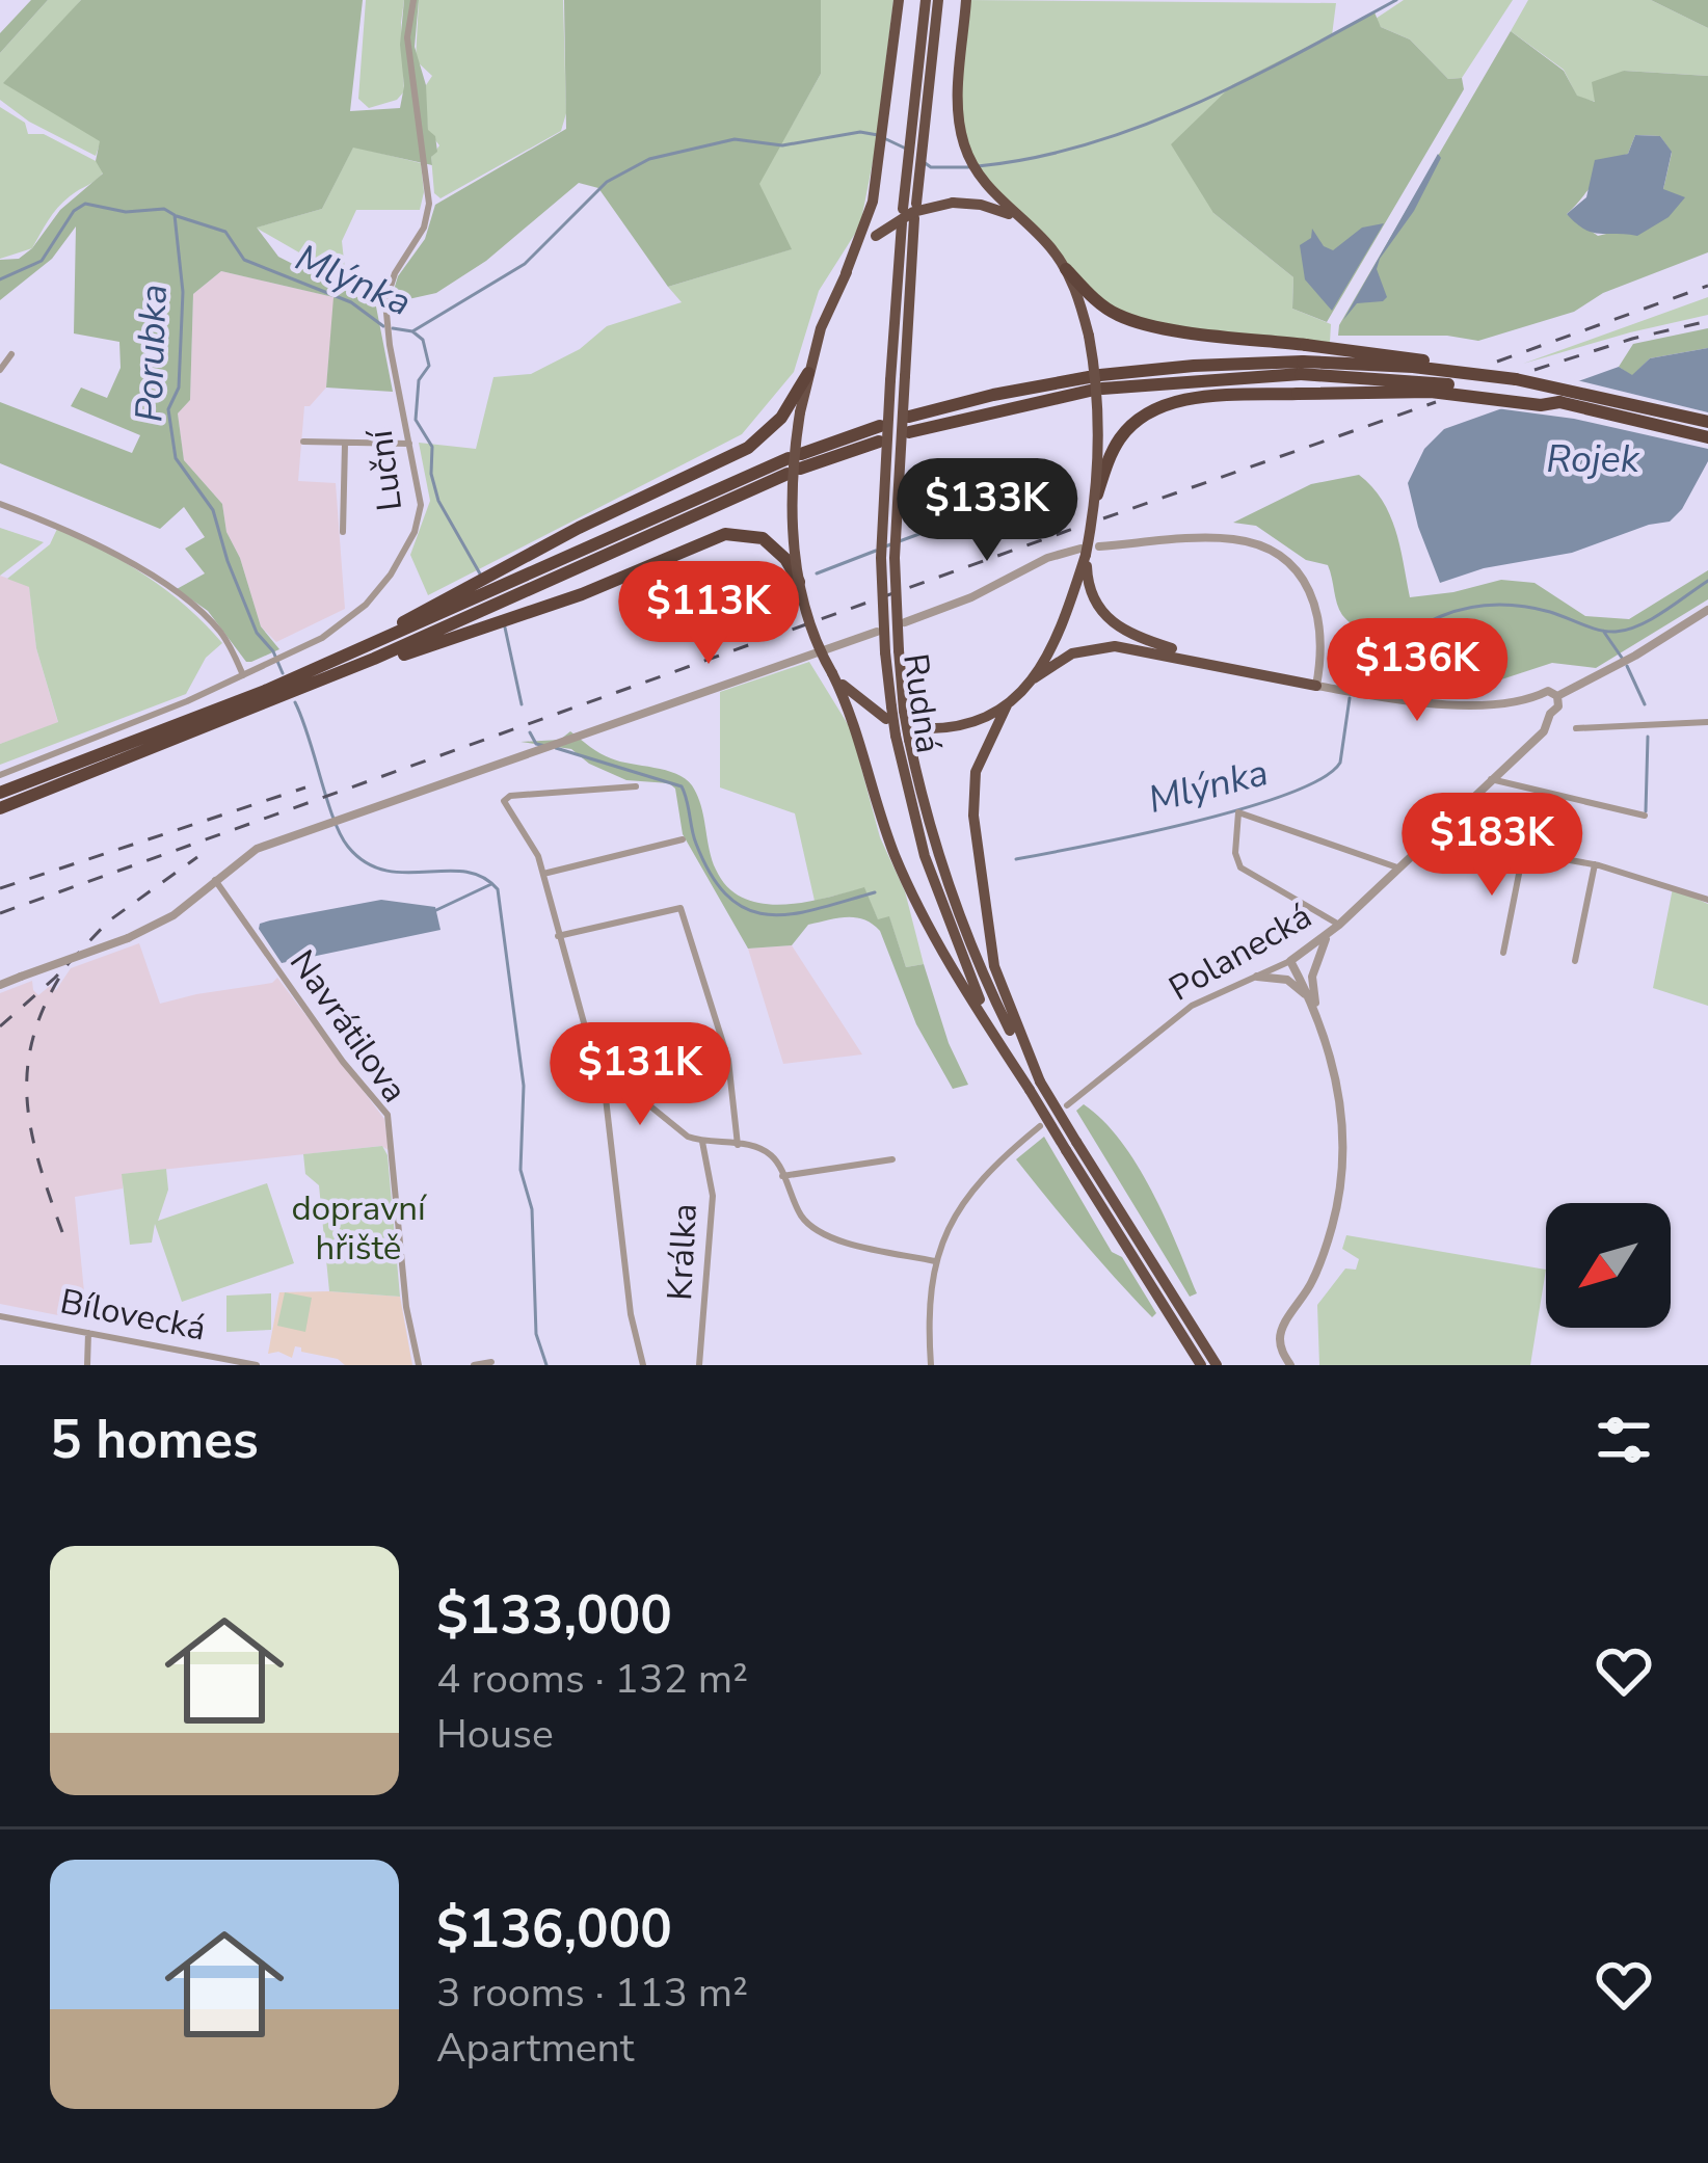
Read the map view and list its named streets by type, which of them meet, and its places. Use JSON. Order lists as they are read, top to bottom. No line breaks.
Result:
{"streets":{"highway":["Rudná"],"street":["Luční","Polanecká","Navrátilova","Králka","Bílovecká"]},"water":["Mlýnka","Porubka","Rojek"],"parks":["dopravní hřiště"],"north":"bottom left","page":{"price":["$133K","$113K","$136K","$183K","$131K"],"heading":"5 homes","list":[{"name":"$133,000","note":"4 rooms · 132 m² · House"},{"name":"$136,000","note":"3 rooms · 113 m² · Apartment"}]}}
